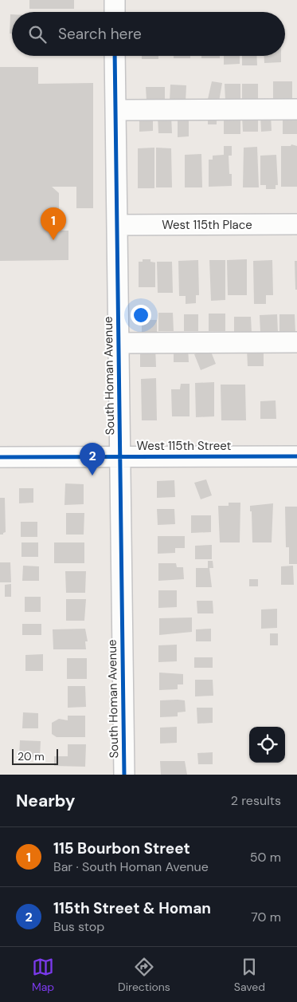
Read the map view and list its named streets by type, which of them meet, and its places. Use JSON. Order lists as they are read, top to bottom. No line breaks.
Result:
{"streets":{"street":["West 115th Place","South Homan Avenue","West 115th Street"]},"crossings":[["West 115th Place","South Homan Avenue"],["South Homan Avenue","West 115th Street"]],"scale_bar":"20 m","page":{"search":"Search here","pins":["1","2"],"scale":"20 m","heading":["Nearby","2 results"],"list":[{"mark":"1","name":"115 Bourbon Street","note":"Bar · South Homan Avenue","value":"50 m"},{"mark":"2","name":"115th Street & Homan","note":"Bus stop","value":"70 m"}],"nav":["Map","Directions","Saved"]}}
